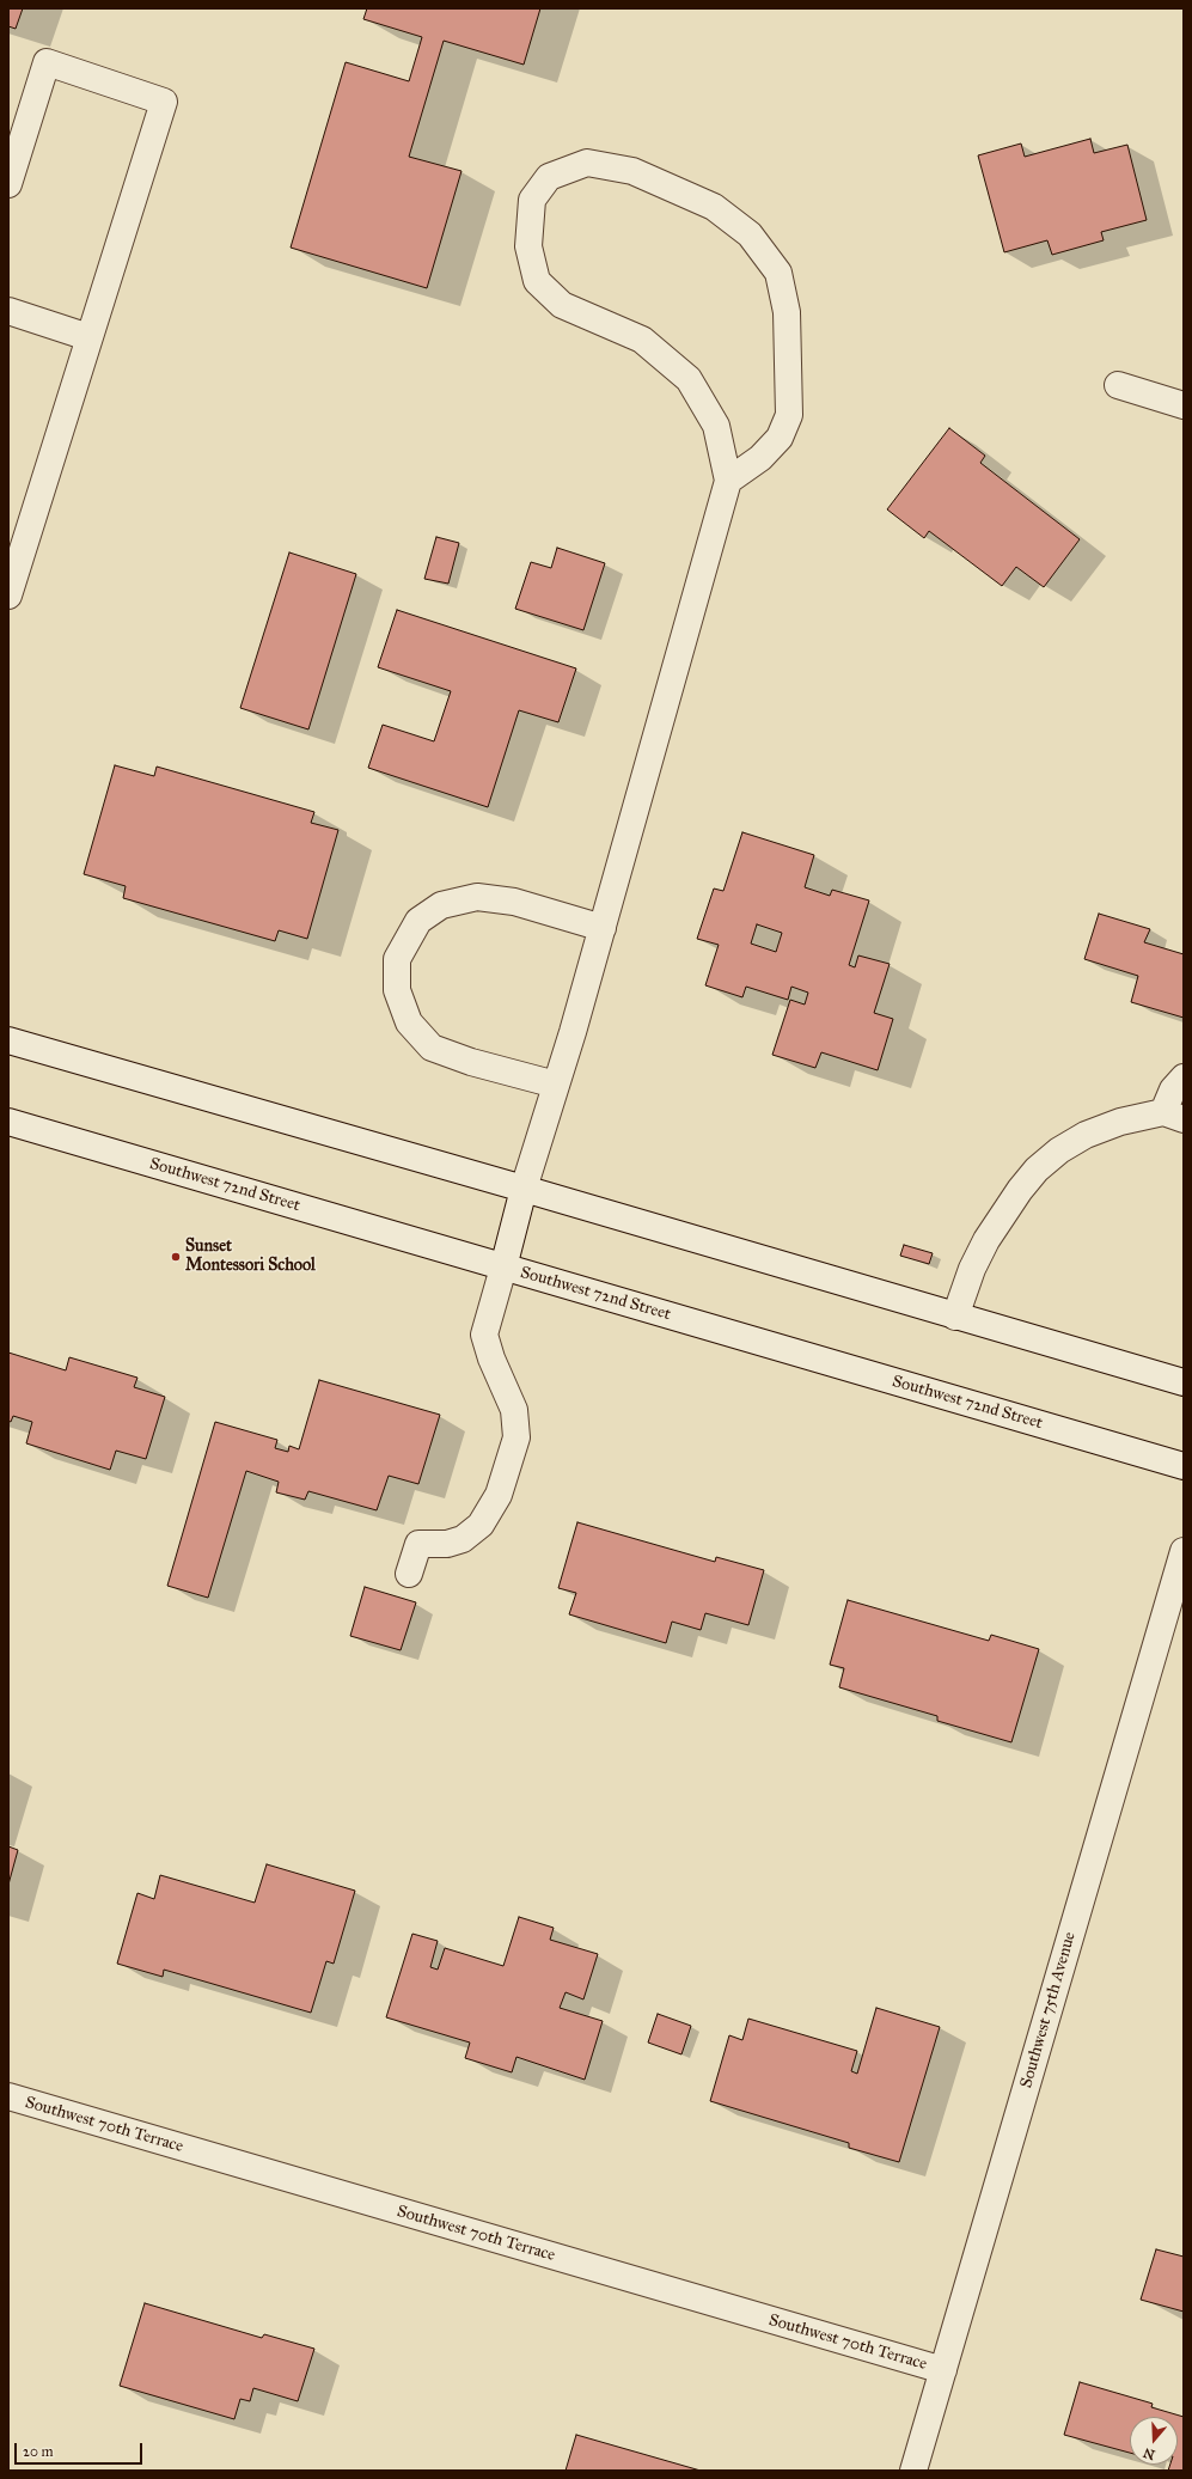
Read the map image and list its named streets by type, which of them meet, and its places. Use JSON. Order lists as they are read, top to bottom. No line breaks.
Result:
{"streets":{"main road":["Southwest 72nd Street","Southwest 75th Avenue","Southwest 70th Terrace"]},"crossings":[["Southwest 75th Avenue","Southwest 70th Terrace"]],"places":["Sunset Montessori School"],"scale_bar":"20 m","north":"bottom"}
